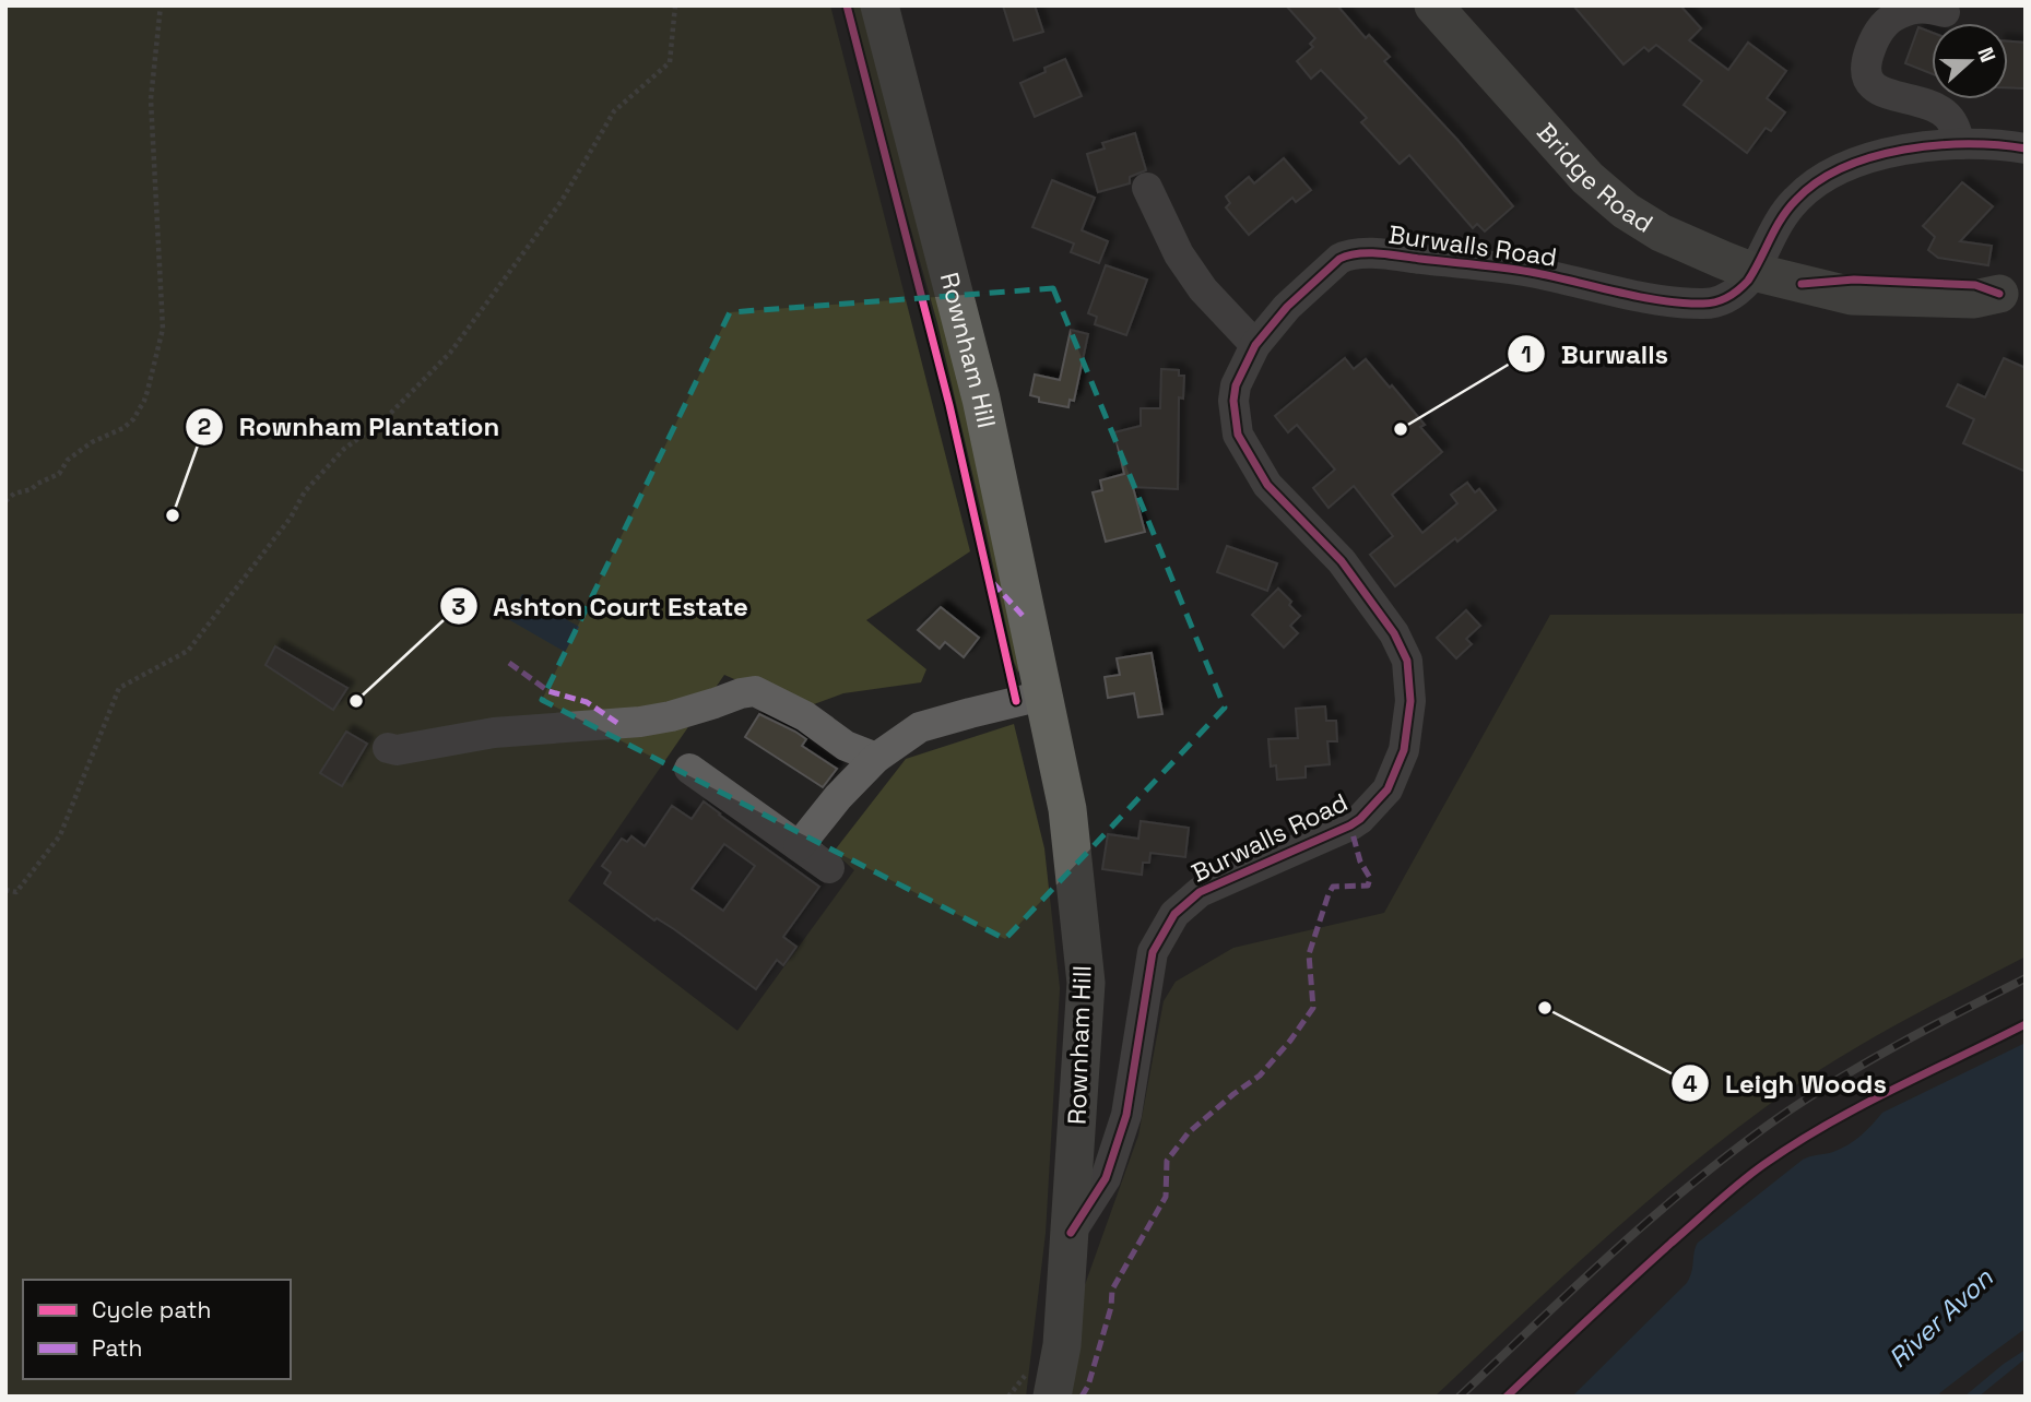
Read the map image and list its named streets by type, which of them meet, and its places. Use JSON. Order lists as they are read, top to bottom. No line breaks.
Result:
{"streets":{"main road":["Bridge Road","Rownham Hill"],"street":["Burwalls Road"]},"crossings":[["Bridge Road","Burwalls Road"],["Burwalls Road","Rownham Hill"]],"water":["River Avon"],"places":["Burwalls","Rownham Plantation","Ashton Court Estate","Leigh Woods"],"legend":["Cycle path","Path"],"north":"right"}
